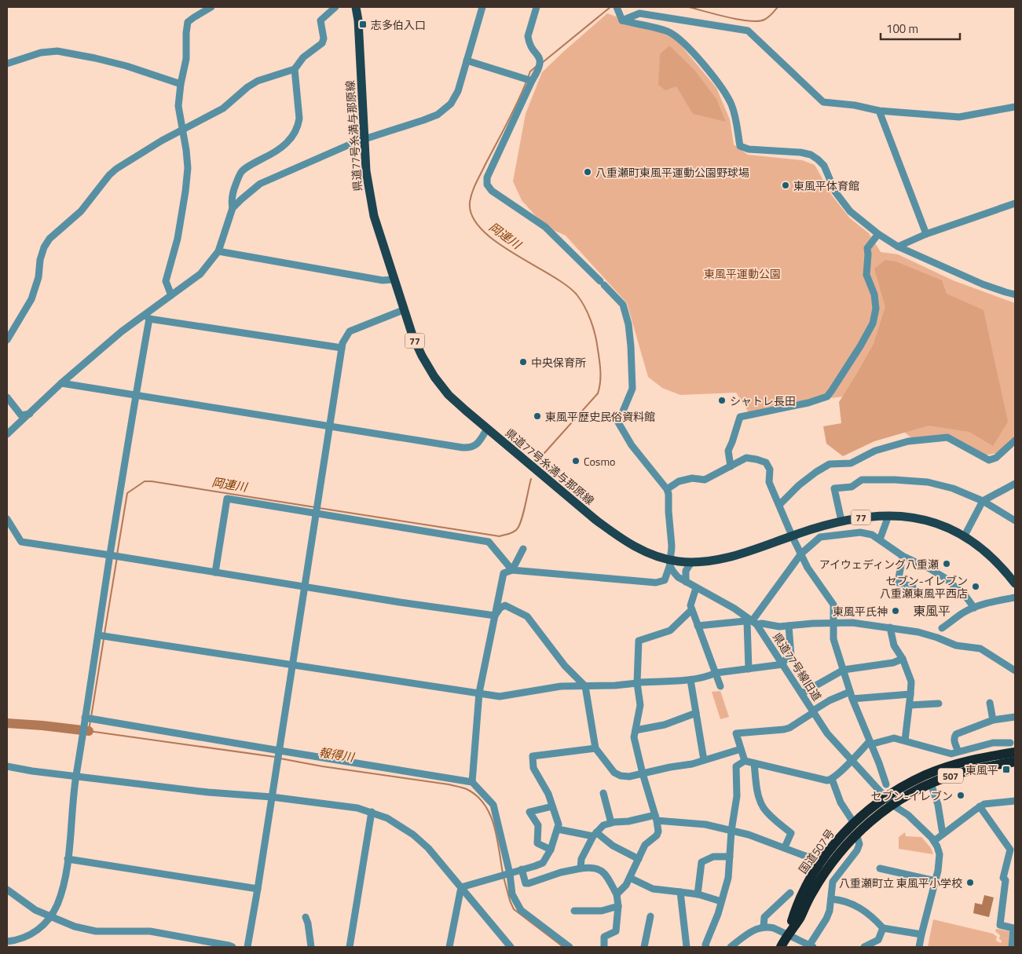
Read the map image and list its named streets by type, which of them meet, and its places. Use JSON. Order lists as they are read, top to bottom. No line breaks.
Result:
{"streets":{"highway":["507","国道507号"],"main road":["県道77号糸満与那原線","77"],"street":["県道77号線旧道"]},"crossings":[["県道77号糸満与那原線","県道77号線旧道"],["県道77号線旧道","507"],["県道77号線旧道","国道507号"],["507","国道507号"]],"districts":["東風平"],"water":["岡連川","報得川"],"parks":["東風平運動公園"],"places":{"transit":["志多伯入口","東風平"],"other":["八重瀬町東風平運動公園野球場","東風平体育館","中央保育所","シャトレ長田","東風平歴史民俗資料館","Cosmo","アイウェディング八重瀬","セブン-イレブン 八重瀬東風平西店","東風平氏神","セブン-イレブン","八重瀬町立 東風平小学校"]},"scale_bar":"100 m"}
